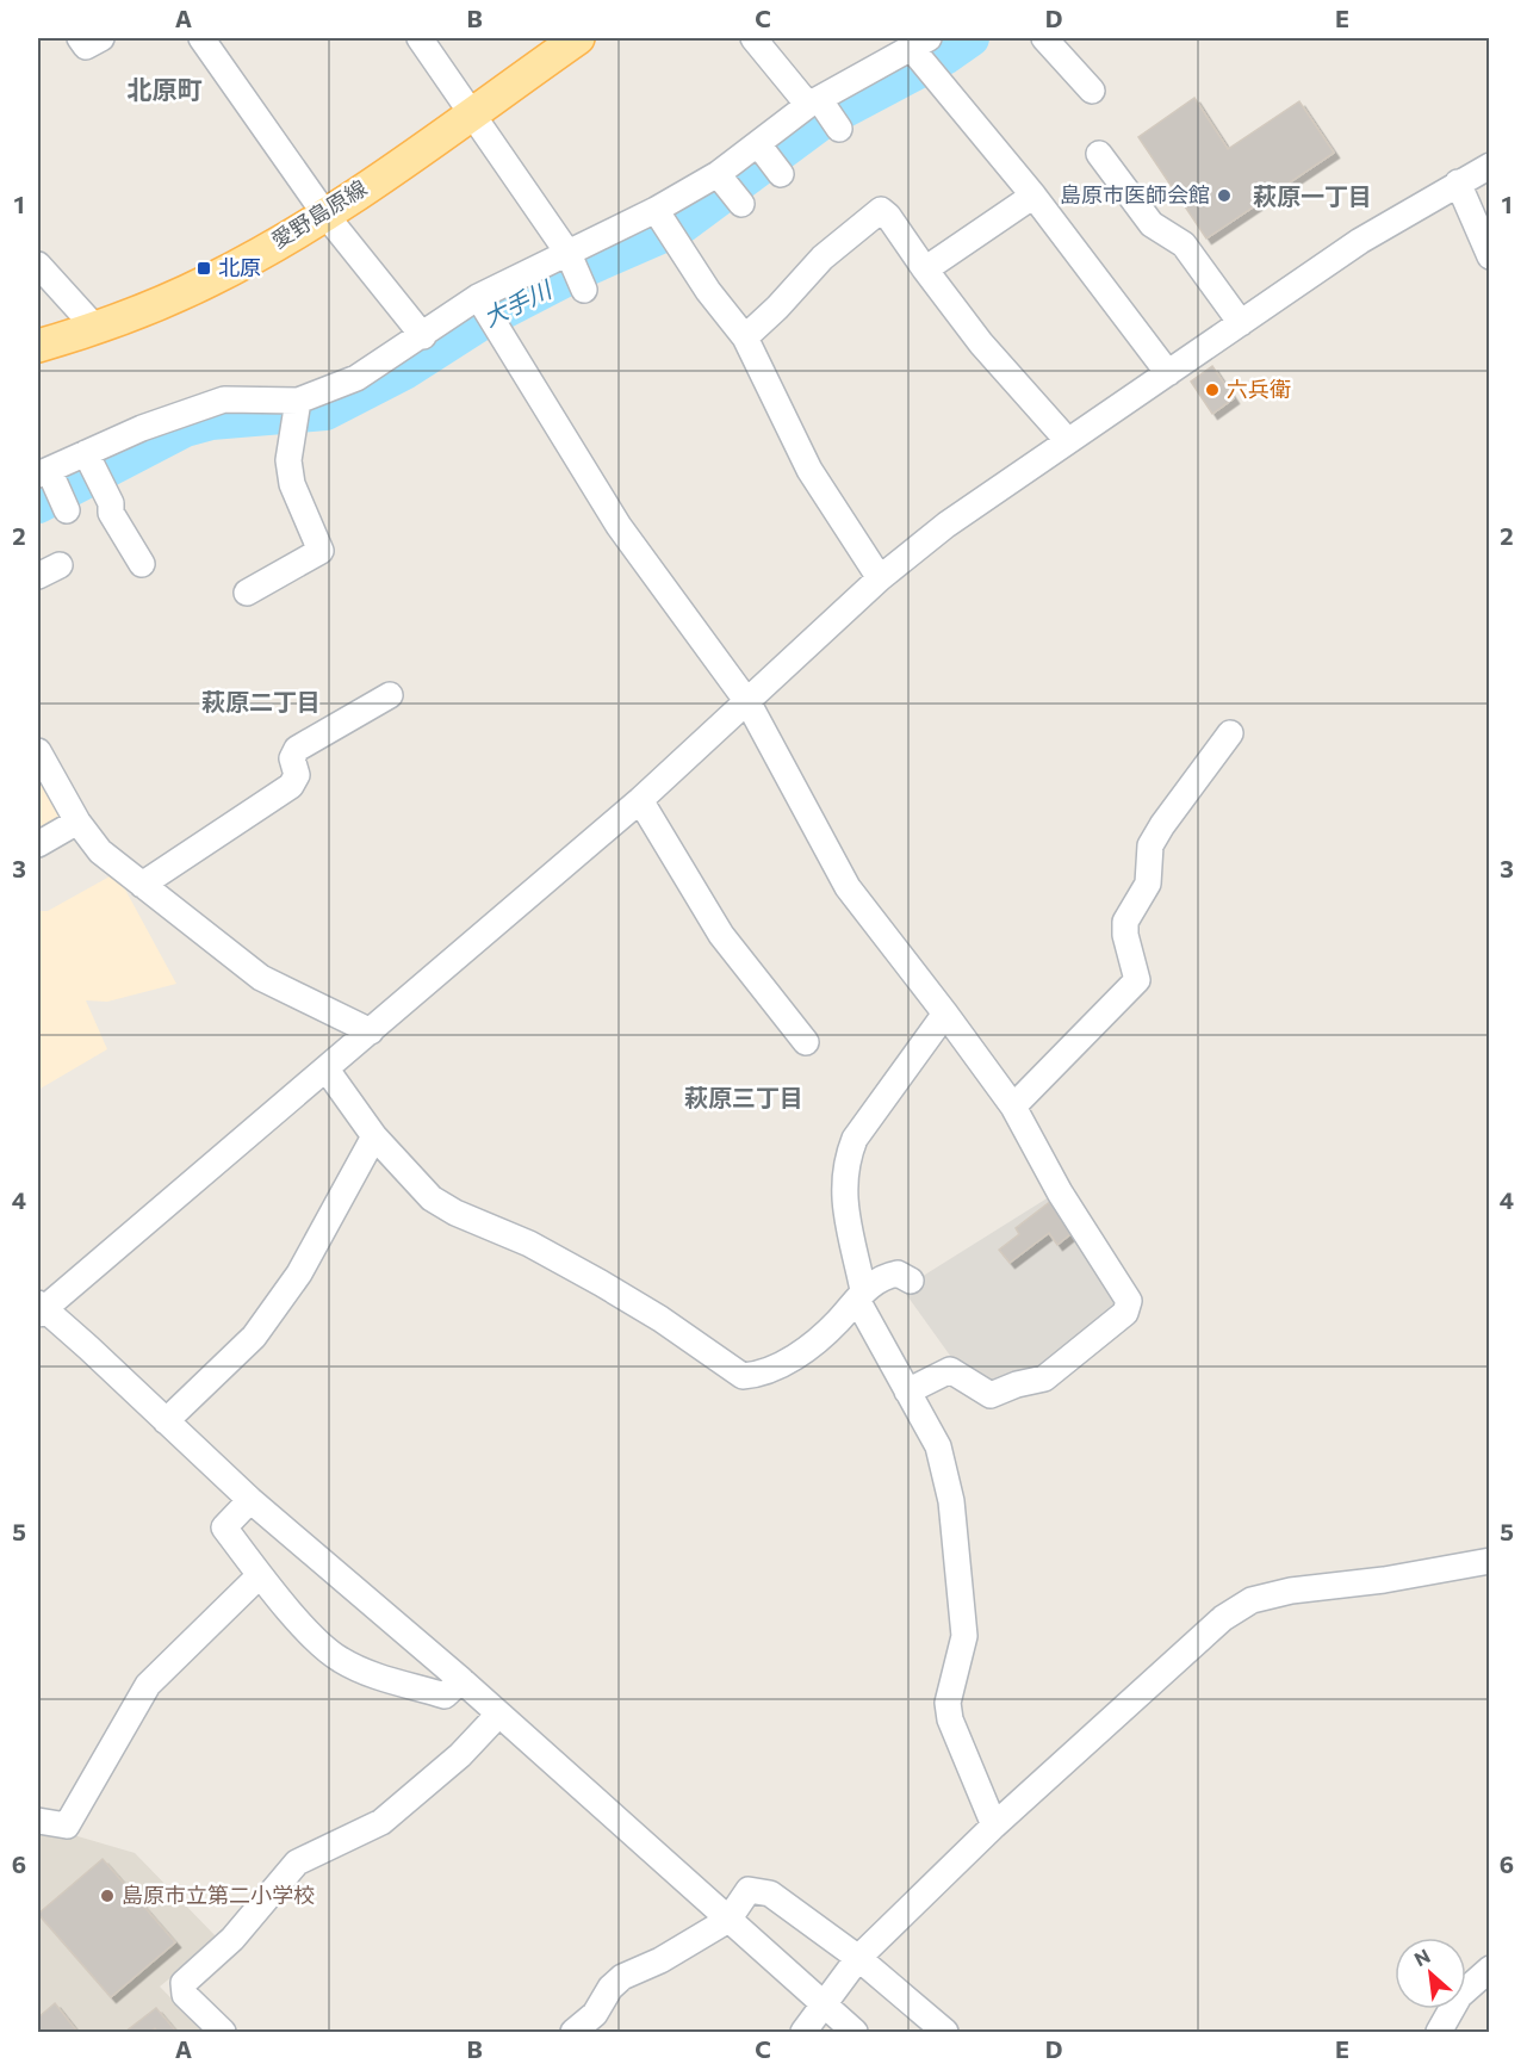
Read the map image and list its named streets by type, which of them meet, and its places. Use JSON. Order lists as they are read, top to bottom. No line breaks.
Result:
{"streets":{"main road":["愛野島原線"]},"districts":["北原町","萩原一丁目","萩原二丁目","萩原三丁目"],"water":["大手川"],"places":{"other":["島原市医師会館","六兵衛","島原市立第二小学校"],"transit":["北原"]},"north":"top left","grid":{"columns":["A","B","C","D","E"],"rows":["1","2","3","4","5","6"]}}
